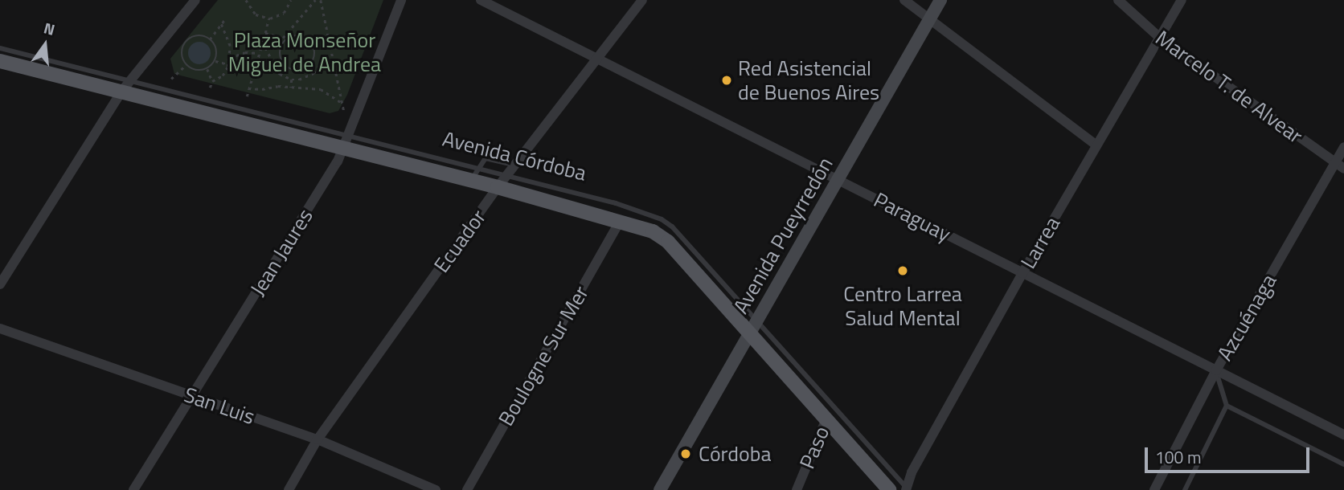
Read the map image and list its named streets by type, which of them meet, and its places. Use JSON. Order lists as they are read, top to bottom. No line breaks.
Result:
{"streets":{"main road":["Avenida Córdoba","Avenida Pueyrredón"],"street":["Marcelo T. de Alvear","Paraguay","Ecuador","Larrea","Jean Jaures","Azcuénaga","Boulogne Sur Mer","San Luis","Paso"]},"crossings":[["Marcelo T. de Alvear","Larrea"],["Marcelo T. de Alvear","Azcuénaga"],["Avenida Córdoba","Avenida Pueyrredón"],["Avenida Córdoba","Ecuador"],["Avenida Córdoba","Larrea"],["Avenida Córdoba","Jean Jaures"],["Avenida Córdoba","Boulogne Sur Mer"],["Avenida Córdoba","Paso"],["Paraguay","Avenida Pueyrredón"],["Paraguay","Ecuador"],["Paraguay","Larrea"],["Paraguay","Azcuénaga"],["Ecuador","San Luis"],["Jean Jaures","San Luis"]],"parks":["Plaza Monseñor Miguel de Andrea"],"places":["Red Asistencial de Buenos Aires","Centro Larrea Salud Mental","Córdoba"],"scale_bar":"100 m","north":"top"}
